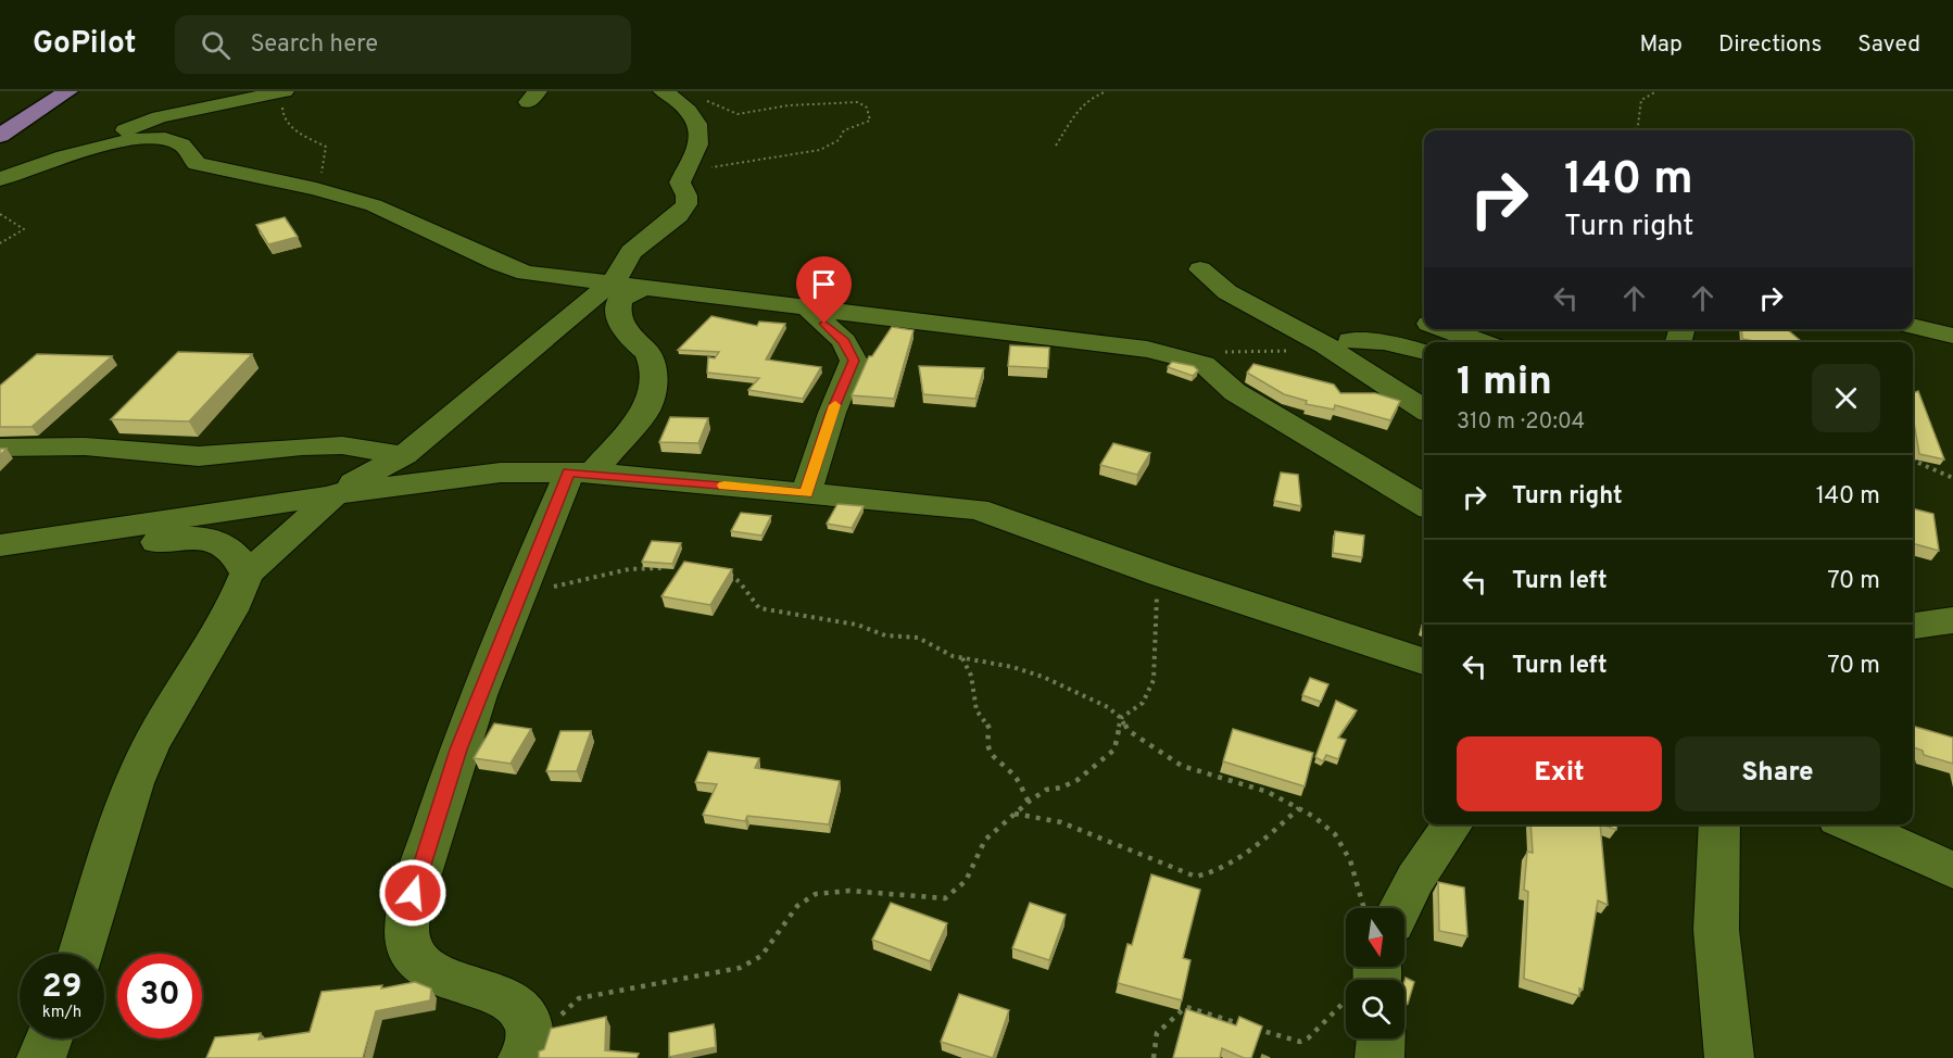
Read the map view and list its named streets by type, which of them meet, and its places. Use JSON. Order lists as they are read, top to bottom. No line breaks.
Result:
{"north":"bottom","page":{"header":"GoPilot","search":"Search here","nav":["Map","Directions","Saved"],"turn":["140 m","Turn right"],"heading":["1 min","310 m · 20:04"],"list":[{"name":"Turn right","value":"140 m"},{"name":"Turn left","value":"70 m"},{"name":"Turn left","value":"70 m"}],"buttons":["Exit","Share"],"speed":"29 km/h","limit":"30"}}
